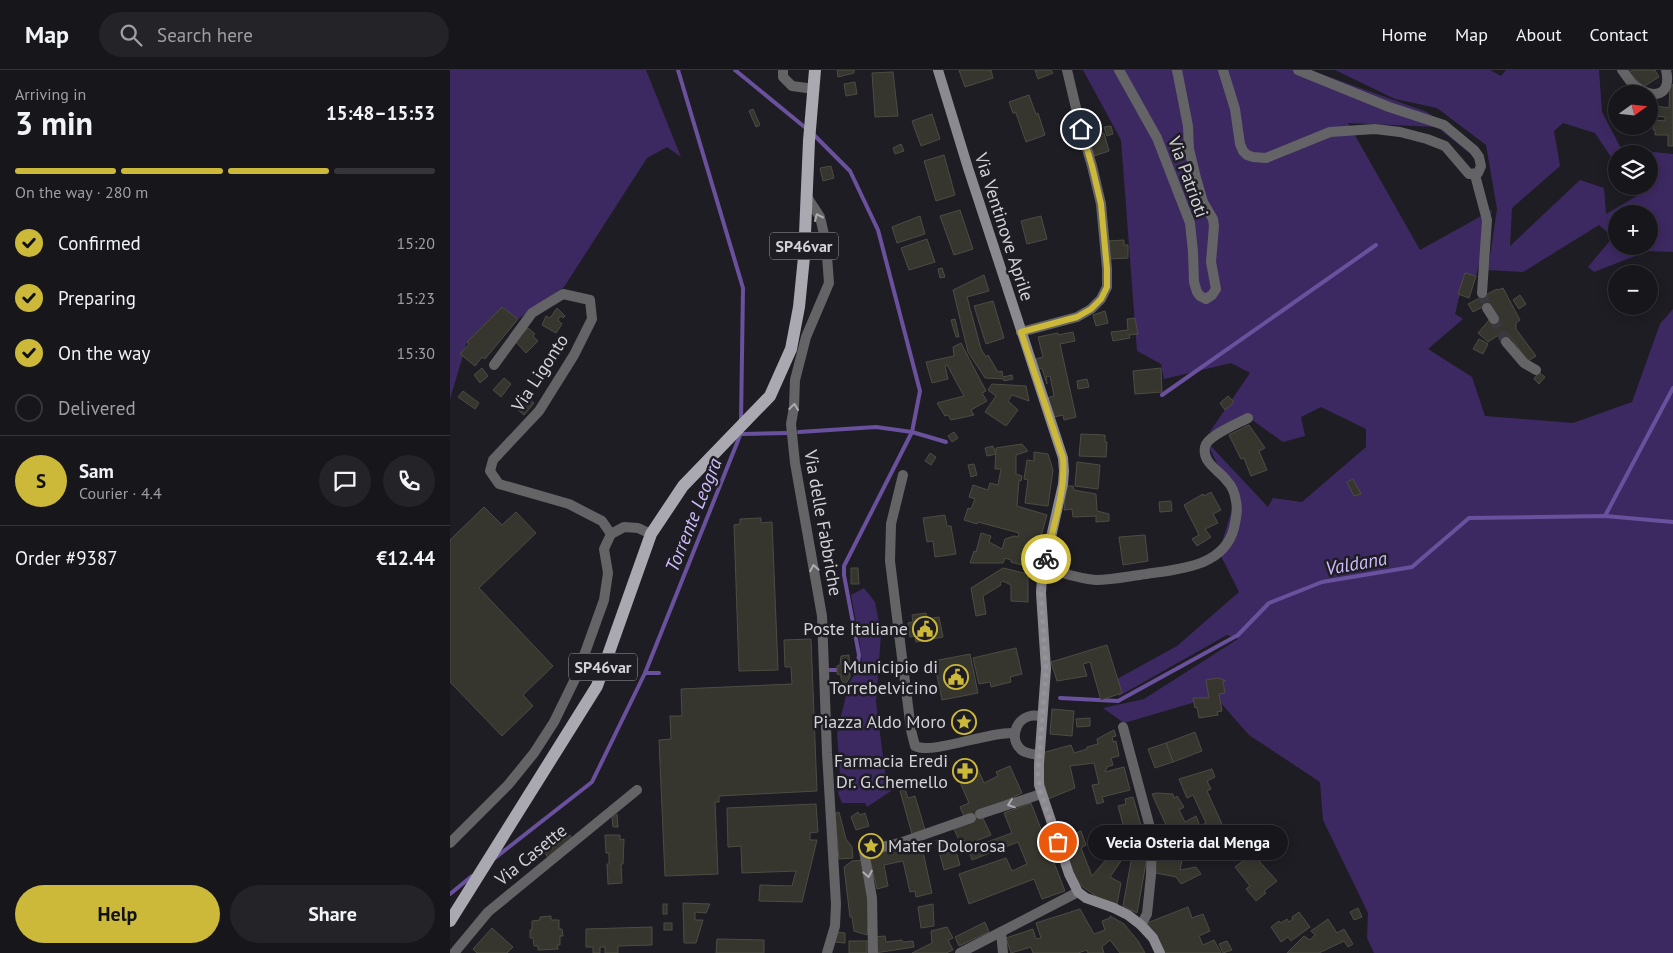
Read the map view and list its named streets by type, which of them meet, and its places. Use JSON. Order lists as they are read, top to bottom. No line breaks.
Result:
{"streets":{"main road":["Via Ventinove Aprile","SP46var"],"street":["Via Patrioti","Via Ligonto","Via delle Fabbriche","Via Casette"]},"crossings":[["SP46var","Via delle Fabbriche"]],"one_way":["Via delle Fabbriche"],"water":["Torrente Leogra","Valdana"],"places":{"public building":["Poste Italiane","Municipio di Torrebelvicino"],"place":["Piazza Aldo Moro","Mater Dolorosa"],"pharmacy":["Farmacia Eredi Dr. G.Chemello"],"other":["Vecia Osteria dal Menga"]},"north":"right","page":{"header":"Map","search":"Search here","nav":["Home","Map","About","Contact"],"heading":["3 min","Arriving in","15:48–15:53"],"panel":["Sam","Courier · 4.4","Order #9387","€12.44"],"map_buttons":["+","−"],"bar":"On the way · 280 m","list":[["Confirmed","15:20"],["Preparing","15:23"],["On the way","15:30"],"Delivered"],"round":"S","bubble":"Vecia Osteria dal Menga","buttons":["Help","Share"]}}
